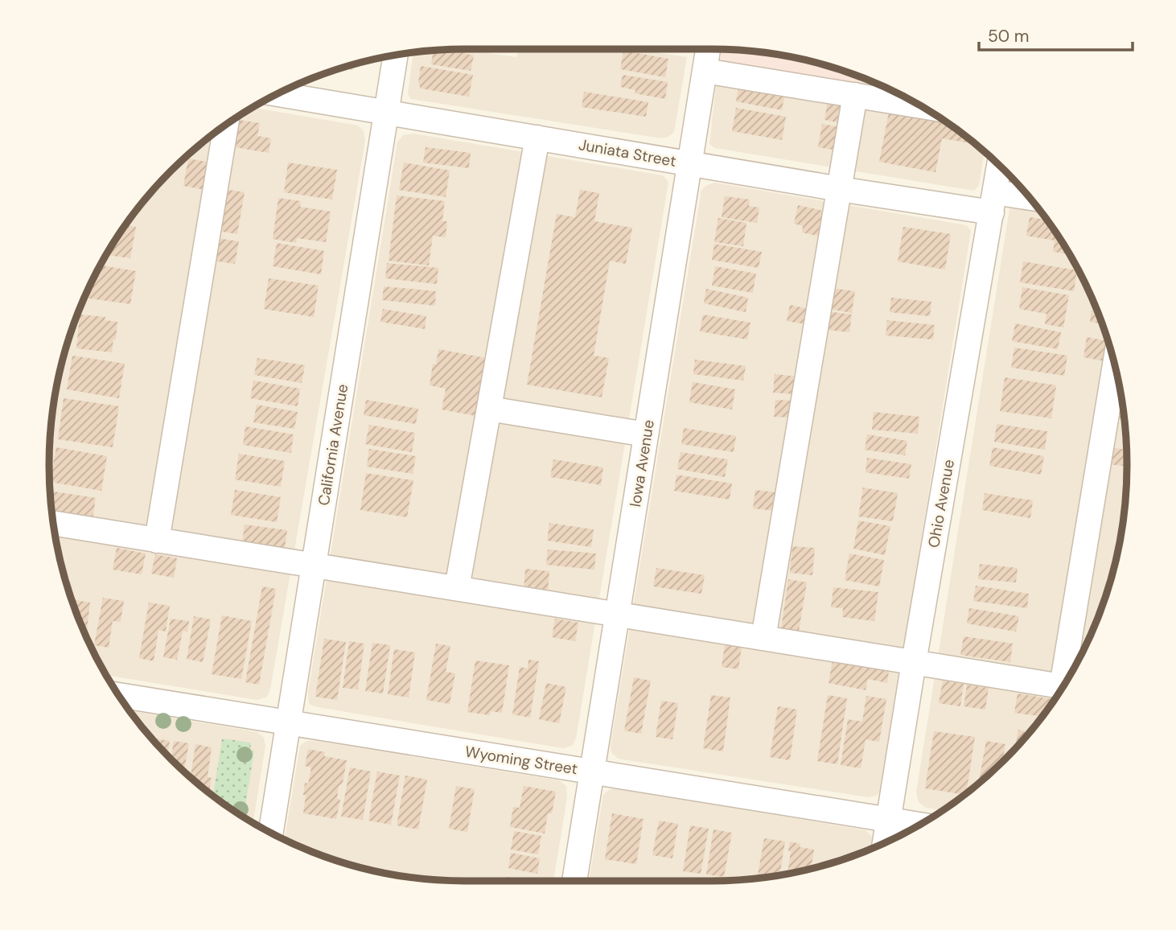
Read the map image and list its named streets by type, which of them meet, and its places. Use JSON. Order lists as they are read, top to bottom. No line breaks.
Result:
{"streets":{"street":["Juniata Street","California Avenue","Iowa Avenue","Ohio Avenue","Wyoming Street"]},"crossings":[["Juniata Street","California Avenue"],["Juniata Street","Iowa Avenue"],["Juniata Street","Ohio Avenue"],["California Avenue","Wyoming Street"],["Iowa Avenue","Wyoming Street"],["Ohio Avenue","Wyoming Street"]],"scale_bar":"50 m"}
